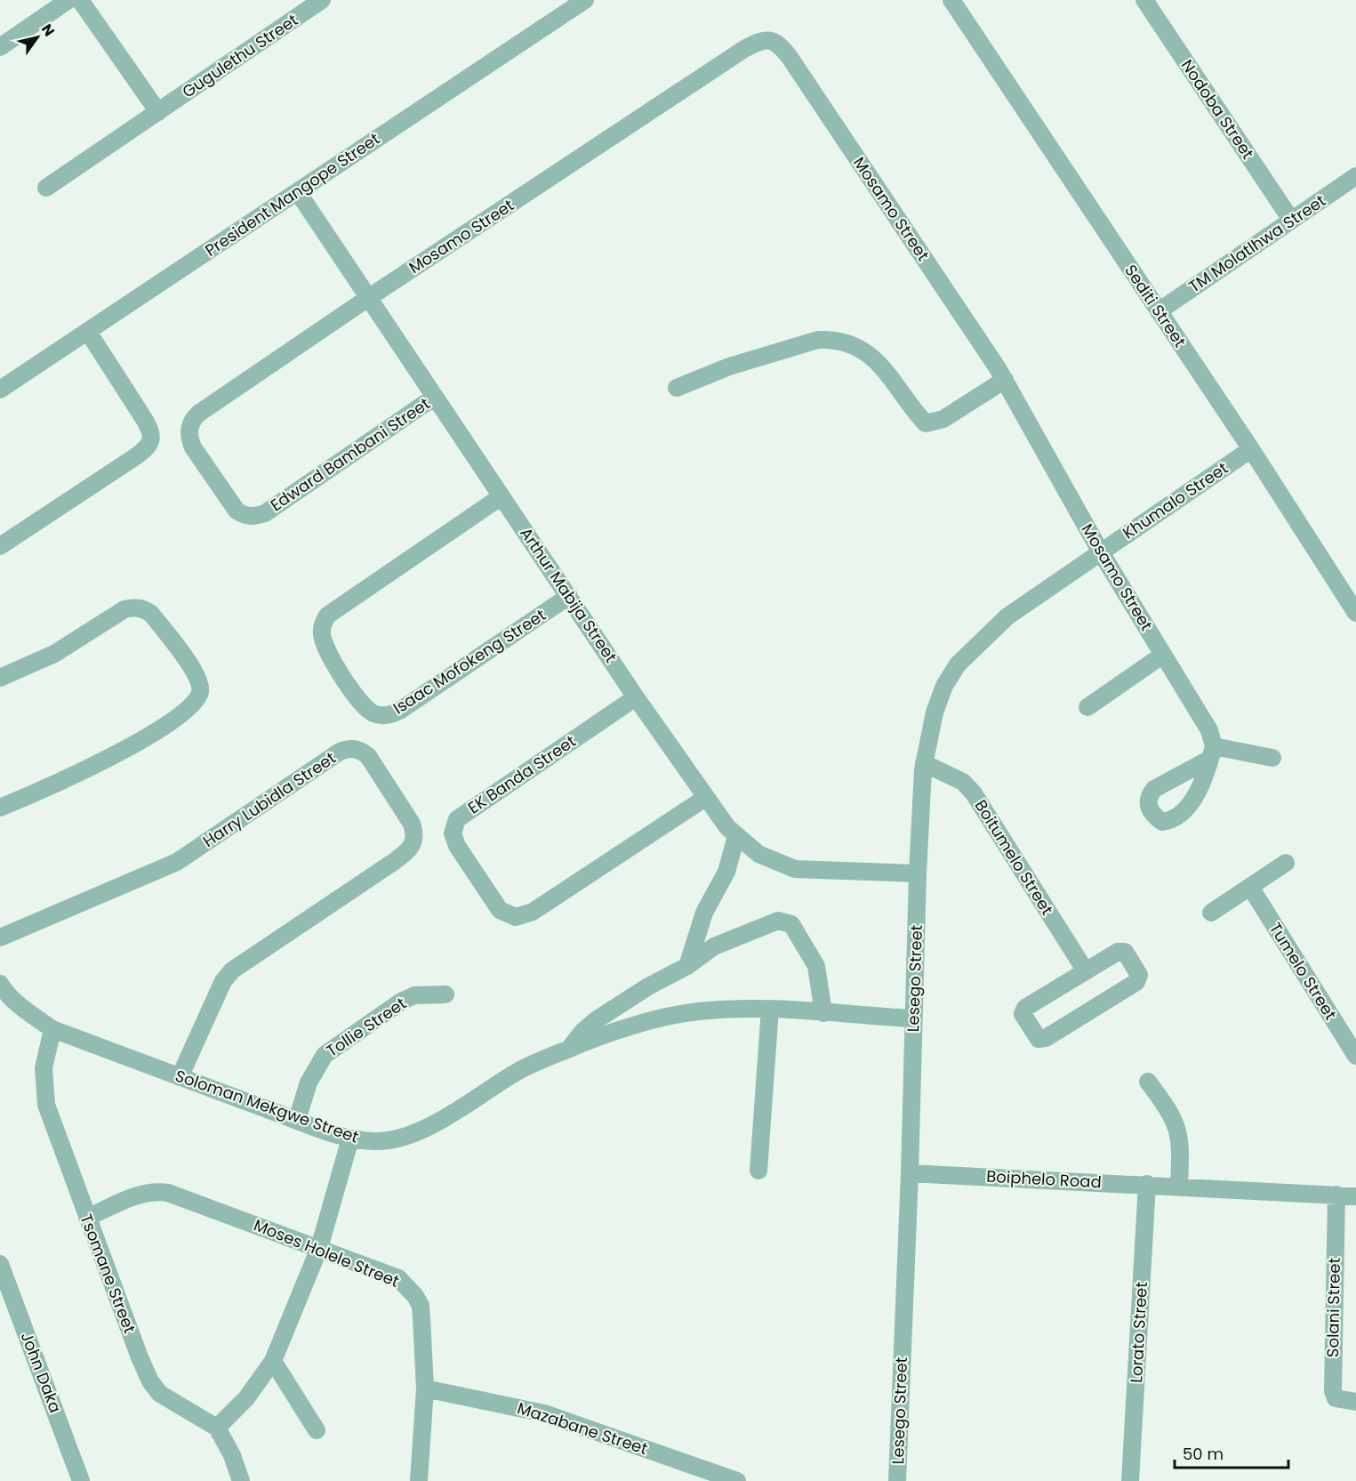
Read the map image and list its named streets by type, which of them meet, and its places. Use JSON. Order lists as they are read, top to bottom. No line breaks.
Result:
{"streets":{"street":["Gugulethu Street","Nodoba Street","President Mangope Street","Mosamo Street","TM Molatlhwa Street","Sediti Street","Edward Bambani Street","Khumalo Street","Arthur Mabija Street","Isaac Mofokeng Street","EK Banda Street","Harry Lubidla Street","Boitumelo Street","Tumelo Street","Lesego Street","Tollie Street","Soloman Mekgwe Street","Boiphelo Road","Moses Holele Street","Tsomane Street","Solani Street","Lorato Street","John Daka","Mazabane Street"]},"crossings":[["Nodoba Street","TM Molatlhwa Street"],["President Mangope Street","Arthur Mabija Street"],["Mosamo Street","Edward Bambani Street"],["Mosamo Street","Khumalo Street"],["Mosamo Street","Arthur Mabija Street"],["Mosamo Street","Lesego Street"],["TM Molatlhwa Street","Sediti Street"],["Sediti Street","Khumalo Street"],["Edward Bambani Street","Arthur Mabija Street"],["Khumalo Street","Lesego Street"],["Arthur Mabija Street","Isaac Mofokeng Street"],["Arthur Mabija Street","EK Banda Street"],["Arthur Mabija Street","Lesego Street"],["Harry Lubidla Street","Soloman Mekgwe Street"],["Boitumelo Street","Lesego Street"],["Lesego Street","Soloman Mekgwe Street"],["Lesego Street","Boiphelo Road"],["Tollie Street","Soloman Mekgwe Street"],["Soloman Mekgwe Street","Tsomane Street"],["Boiphelo Road","Solani Street"],["Boiphelo Road","Lorato Street"],["Moses Holele Street","Tsomane Street"],["Moses Holele Street","Mazabane Street"]],"scale_bar":"50 m","north":"top right"}
